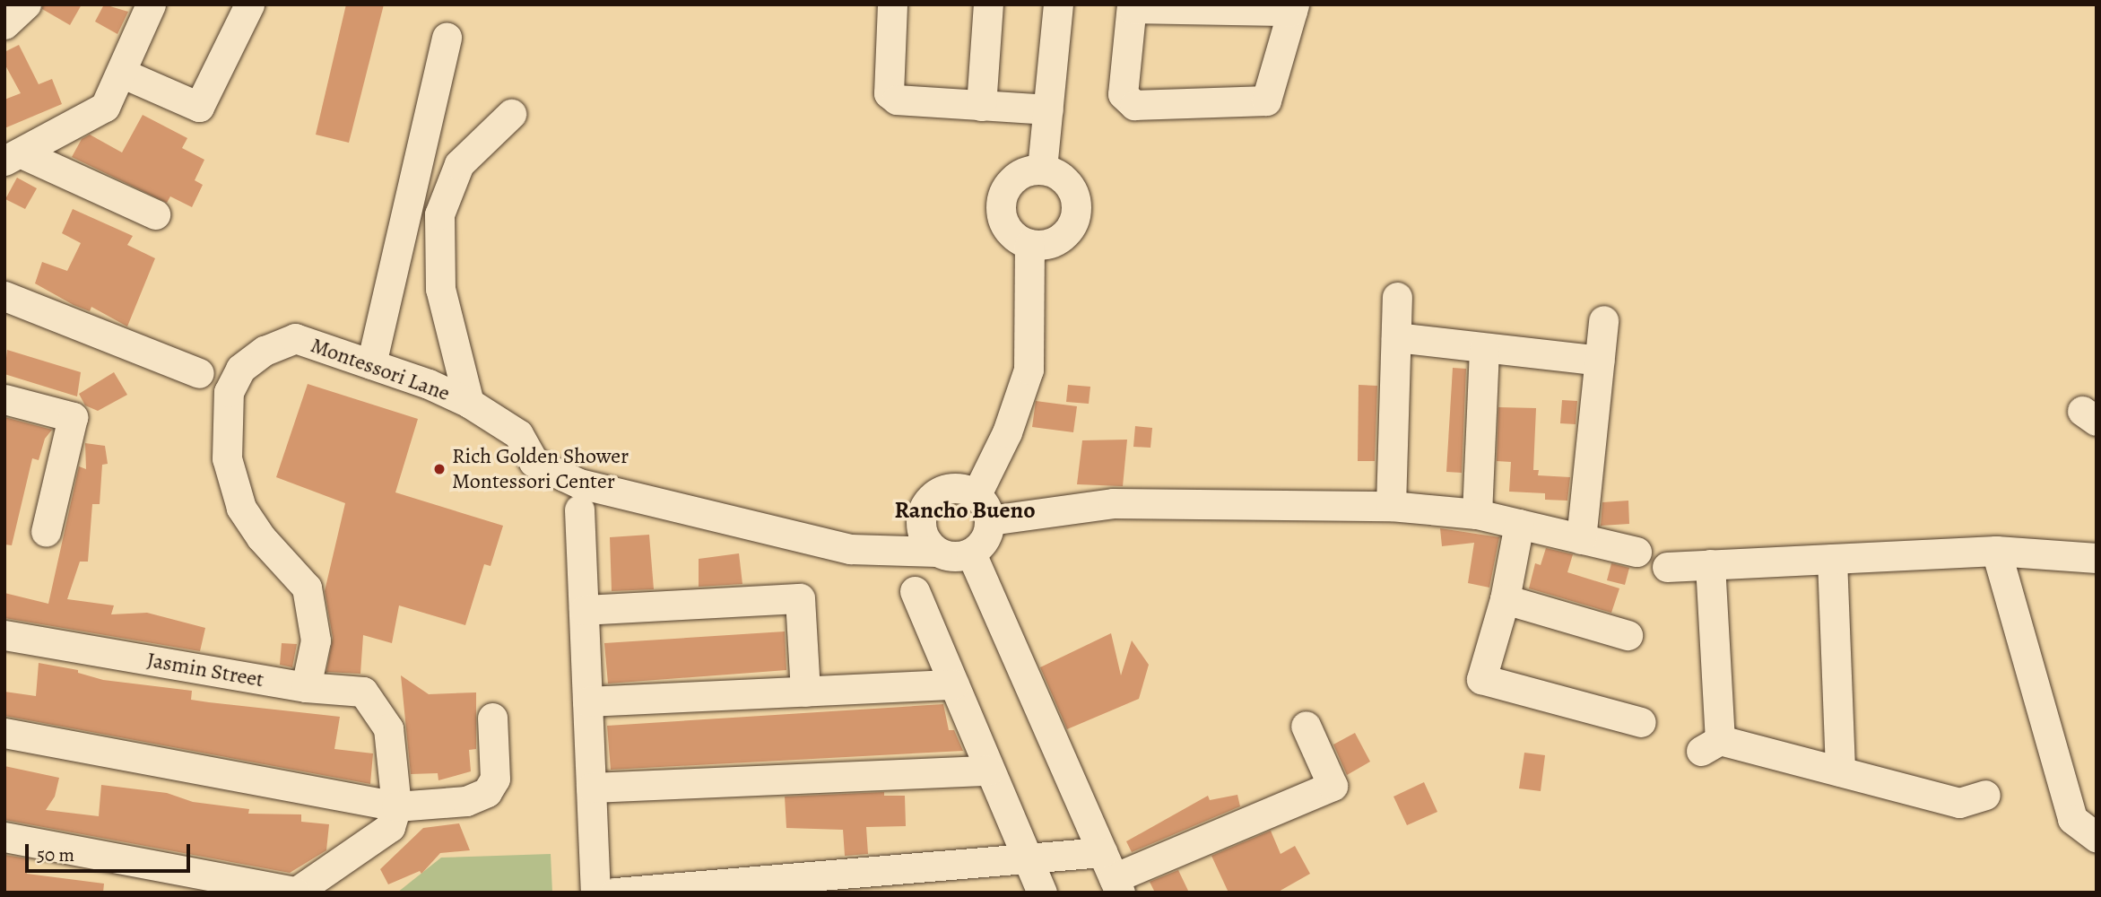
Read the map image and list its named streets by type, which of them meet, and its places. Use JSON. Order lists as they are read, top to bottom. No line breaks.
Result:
{"streets":{"street":["Montessori Lane","Jasmin Street"]},"crossings":[["Montessori Lane","Jasmin Street"]],"districts":["Rancho Bueno"],"places":["Rich Golden Shower Montessori Center"],"scale_bar":"50 m"}
